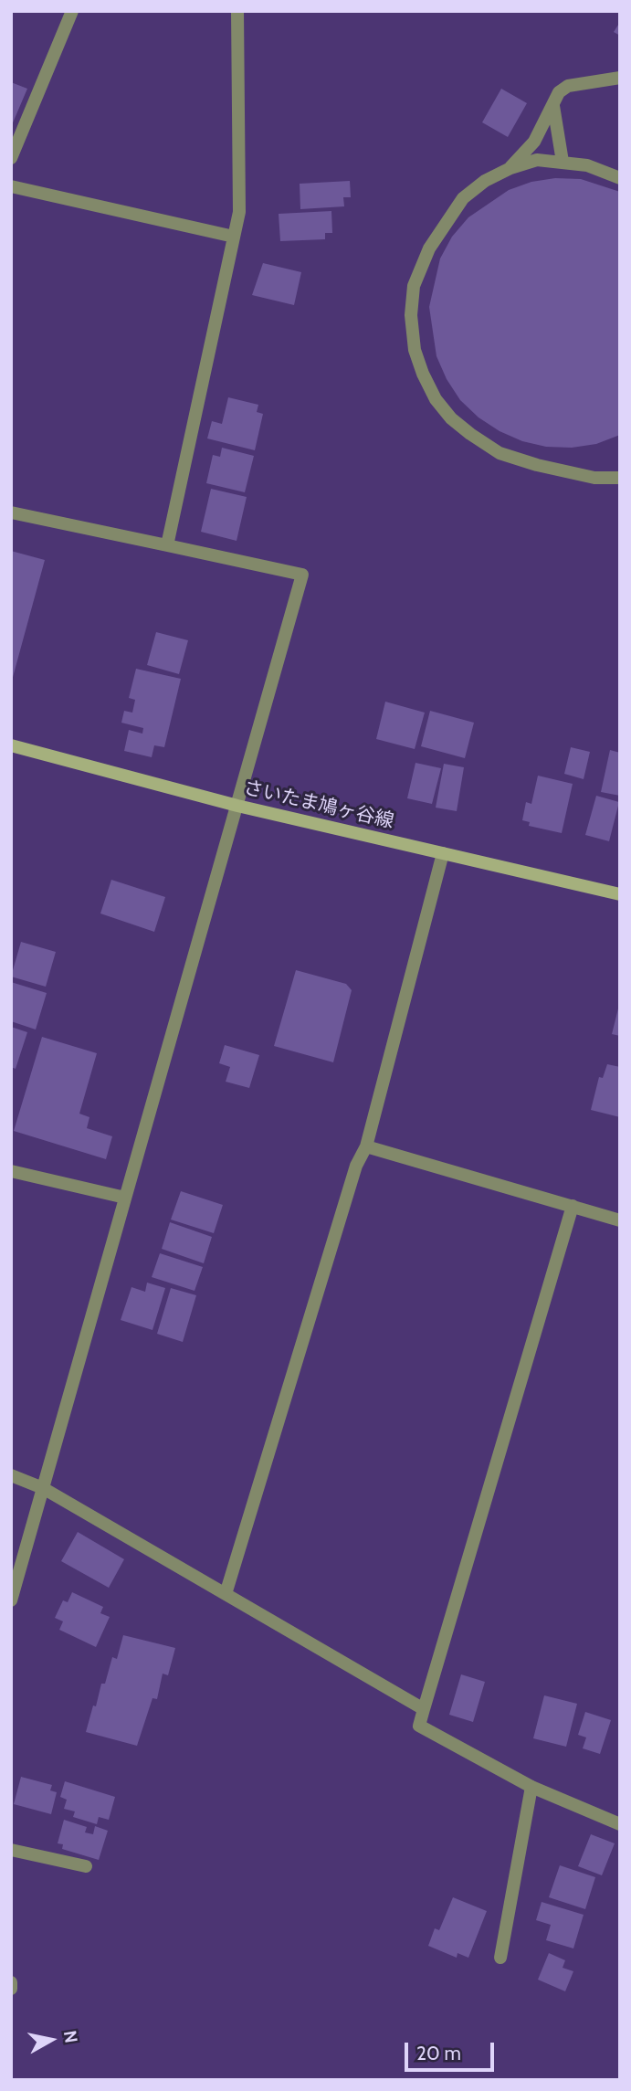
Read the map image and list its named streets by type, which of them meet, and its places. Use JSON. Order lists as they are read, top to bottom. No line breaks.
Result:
{"streets":{"main road":["さいたま鳩ヶ谷線"]},"scale_bar":"20 m","north":"right"}
